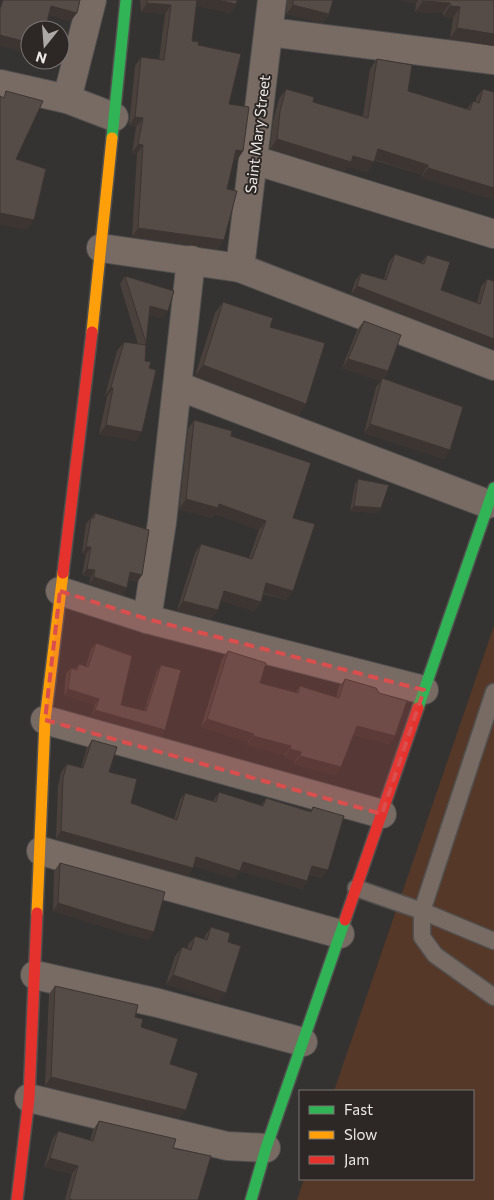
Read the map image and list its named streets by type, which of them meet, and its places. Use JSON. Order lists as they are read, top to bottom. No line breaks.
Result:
{"streets":{"street":["Saint Mary Street"]},"legend":["Fast","Slow","Jam"],"north":"bottom"}
